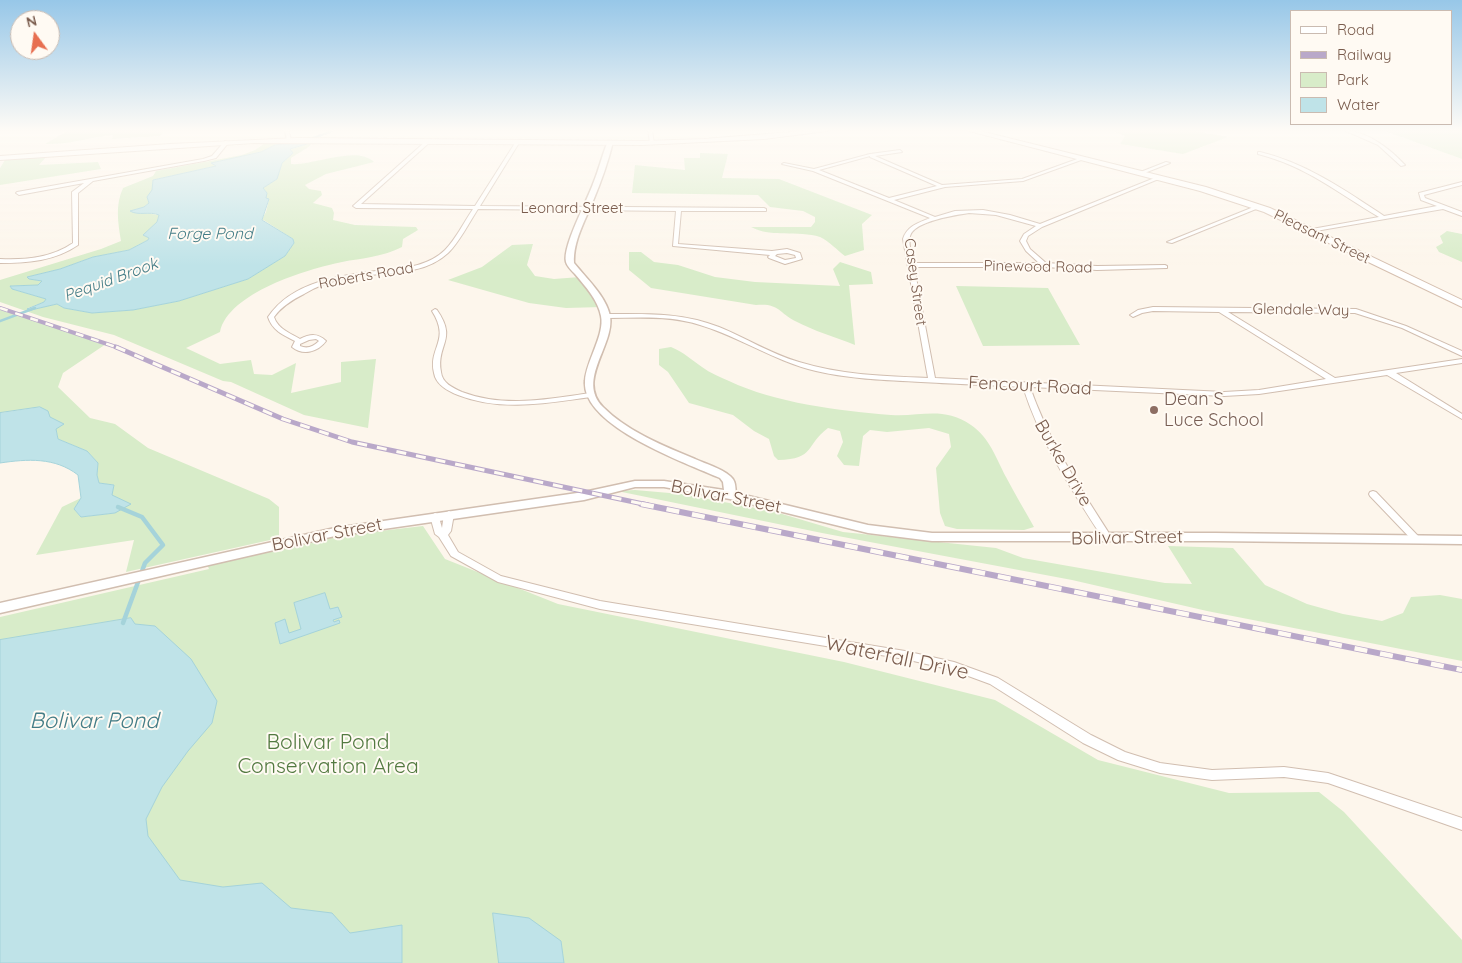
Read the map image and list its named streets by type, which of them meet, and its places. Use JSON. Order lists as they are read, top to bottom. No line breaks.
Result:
{"streets":{"main road":["Pleasant Street"],"street":["Leonard Street","Pinewood Road","Roberts Road","Casey Street","Glendale Way","Fencourt Road","Burke Drive","Bolivar Street","Waterfall Drive"]},"crossings":[["Leonard Street","Roberts Road"],["Pinewood Road","Casey Street"],["Casey Street","Fencourt Road"],["Fencourt Road","Burke Drive"],["Burke Drive","Bolivar Street"],["Bolivar Street","Waterfall Drive"]],"water":["Forge Pond","Pequid Brook","Bolivar Pond"],"parks":["Bolivar Pond Conservation Area"],"places":["Dean S Luce School"],"legend":["Road","Railway","Park","Water"],"north":"top"}
